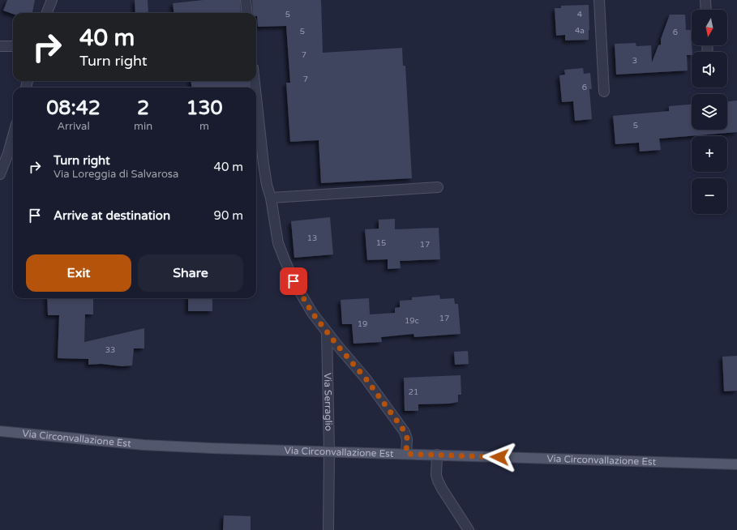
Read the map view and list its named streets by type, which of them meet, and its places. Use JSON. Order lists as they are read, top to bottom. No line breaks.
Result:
{"streets":{"main road":["Via Circonvallazione Est"],"street":["Via Serraglio"]},"crossings":[["Via Serraglio","Via Circonvallazione Est"]],"house_numbers":["5","4","4a","5","6","7","3","7","6","5","13","15","17","17","19c","19","33","21"],"north":"bottom","page":{"map_buttons":["+","−"],"turn":["40 m","Turn right"],"eta":["08:42","Arrival","2","min","130","m"],"list":[{"name":"Turn right","note":"Via Loreggia di Salvarosa","value":"40 m"},{"name":"Arrive at destination","value":"90 m"}],"buttons":["Exit","Share"]}}
